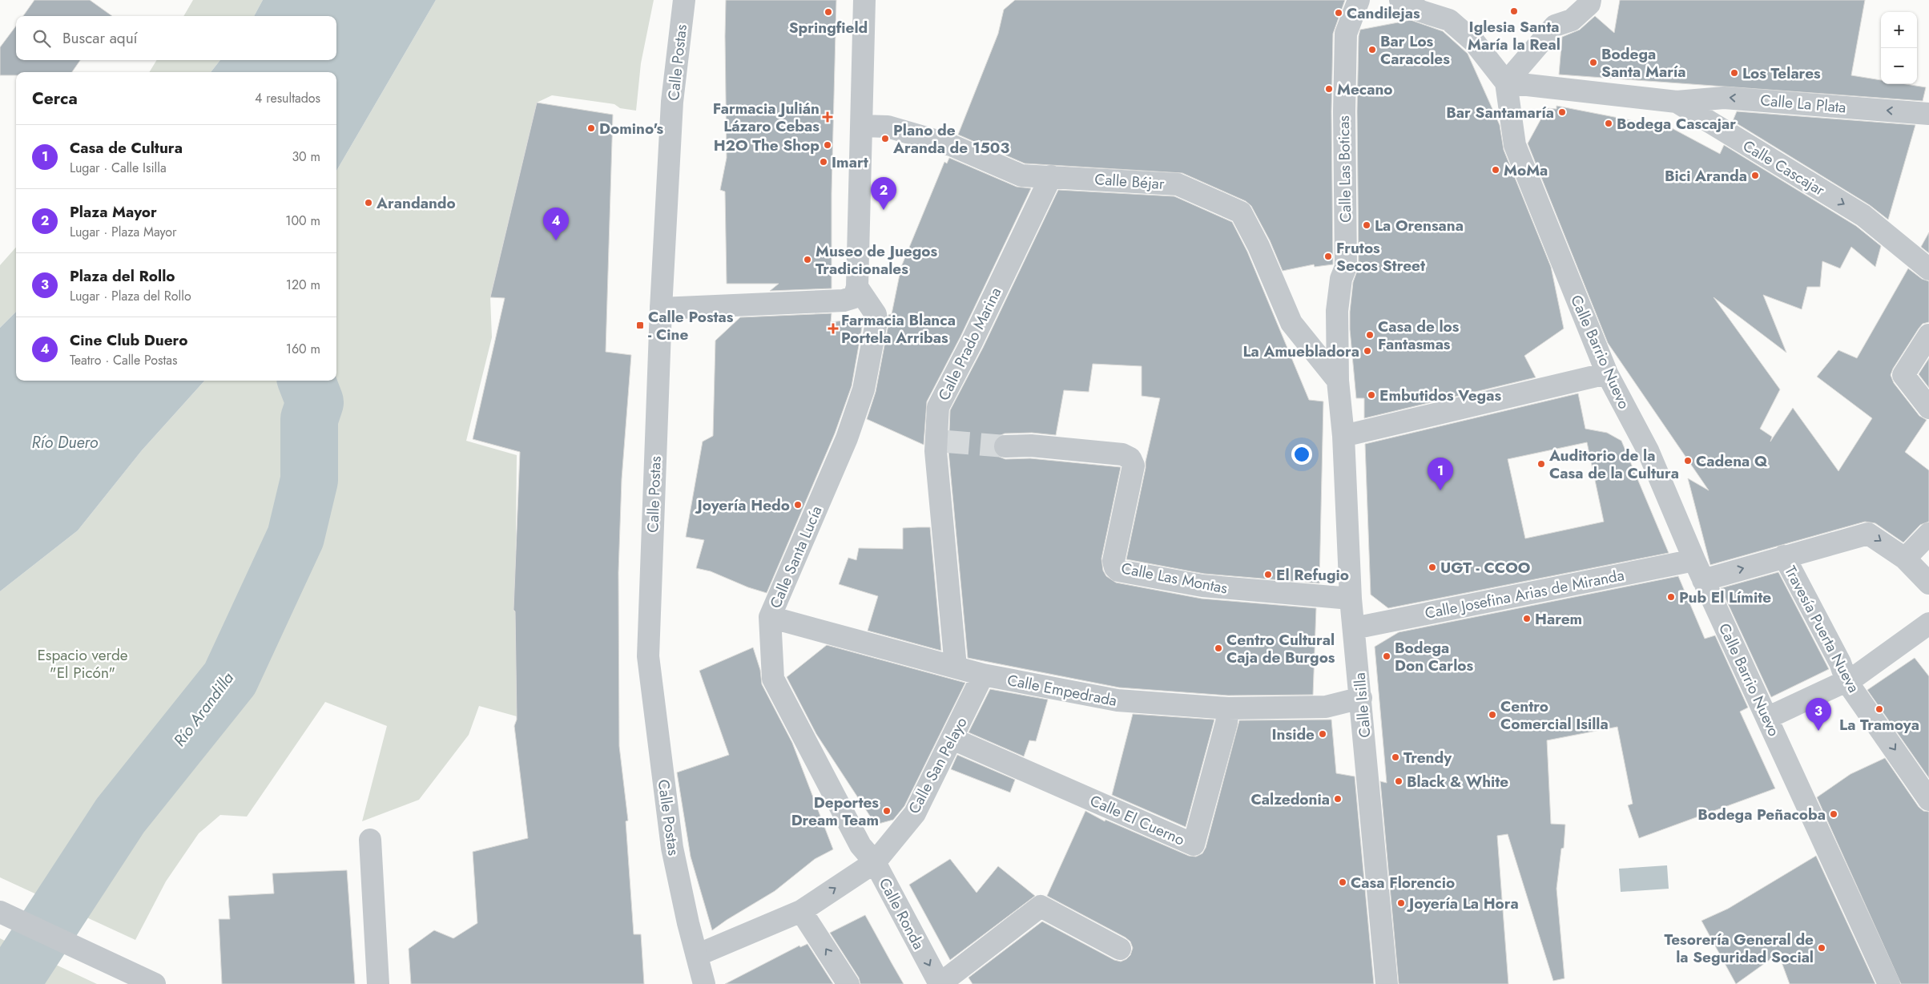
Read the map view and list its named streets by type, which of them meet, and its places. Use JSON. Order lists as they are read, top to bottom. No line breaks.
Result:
{"streets":{"street":["Calle Postas","Calle La Plata","Calle Cascajar","Calle Las Boticas","Calle Béjar","Calle Prado Marina","Calle Barrio Nuevo","Calle Santa Lucía","Calle Las Montas","Calle Josefina Arias de Miranda","Travesía Puerta Nueva","Calle Empedrada","Calle Isilla","Calle San Pelayo","Calle El Cuerno","Calle Ronda"]},"crossings":[["Calle Postas","Calle San Pelayo"],["Calle La Plata","Calle Cascajar"],["Calle Cascajar","Calle Barrio Nuevo"],["Calle Las Boticas","Calle Béjar"],["Calle Las Boticas","Calle Isilla"],["Calle Béjar","Calle Prado Marina"],["Calle Béjar","Calle Isilla"],["Calle Prado Marina","Calle Empedrada"],["Calle Barrio Nuevo","Calle Josefina Arias de Miranda"],["Calle Santa Lucía","Calle Empedrada"],["Calle Santa Lucía","Calle Ronda"],["Calle Las Montas","Calle Isilla"],["Calle Josefina Arias de Miranda","Calle Isilla"],["Calle Empedrada","Calle Isilla"],["Calle Empedrada","Calle San Pelayo"],["Calle Empedrada","Calle El Cuerno"],["Calle San Pelayo","Calle El Cuerno"],["Calle San Pelayo","Calle Ronda"]],"one_way":["Calle La Plata","Calle Cascajar","Travesía Puerta Nueva"],"water":["Río Duero","Río Arandilla"],"parks":["Espacio verde \"El Picón\""],"places":{"other":["Iglesia Santa María la Real","Springfield","Candilejas","Bar Los Caracoles","Bodega Santa María","Los Telares","Mecano","Bar Santamaría","Bodega Cascajar","Domino's","Plano de Aranda de 1503","H2O The Shop","Imart","MoMa","Bici Aranda","Arandando","La Orensana","Frutos Secos Street","Museo de Juegos Tradicionales","Casa de los Fantasmas","La Amuebladora","Embutidos Vegas","Cadena Q","Auditorio de la Casa de la Cultura","Joyería Hedo","UGT - CCOO","El Refugio","Pub El Límite","Harem","Centro Cultural Caja de Burgos","Bodega Don Carlos","La Tramoya","Centro Comercial Isilla","Inside","Trendy","Black & White","Calzedonia","Deportes Dream Team","Bodega Peñacoba","Casa Florencio","Joyería La Hora","Tesorería General de la Seguridad Social"],"health":["Farmacia Julián Lázaro Cebas","Farmacia Blanca Portela Arribas"],"transit":["Calle Postas - Cine"]},"page":{"map_buttons":["+","−"],"search":"Buscar aquí","heading":["Cerca","4 resultados"],"list":[{"mark":"1","name":"Casa de Cultura","note":"Lugar · Calle Isilla","value":"30 m"},{"mark":"2","name":"Plaza Mayor","note":"Lugar · Plaza Mayor","value":"100 m"},{"mark":"3","name":"Plaza del Rollo","note":"Lugar · Plaza del Rollo","value":"120 m"},{"mark":"4","name":"Cine Club Duero","note":"Teatro · Calle Postas","value":"160 m"}],"pins":["2","4","1","3"]}}
